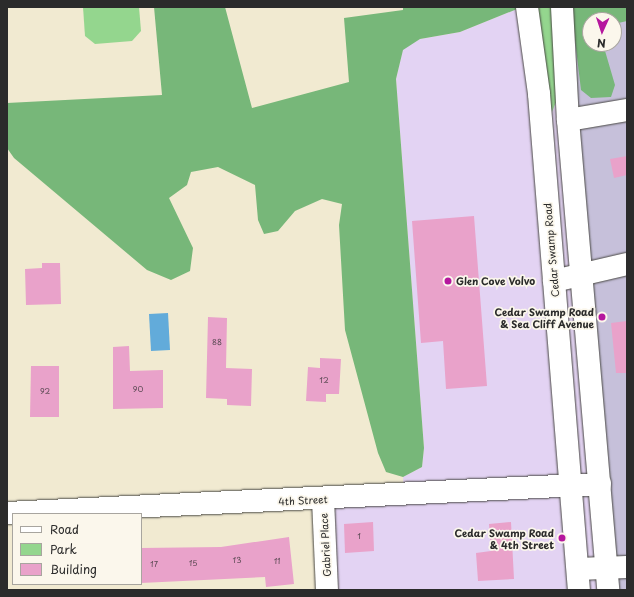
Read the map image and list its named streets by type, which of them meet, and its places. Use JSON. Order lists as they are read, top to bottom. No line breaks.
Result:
{"streets":{"main road":["Cedar Swamp Road","4th Street","Gabriel Place"]},"crossings":[["Cedar Swamp Road","4th Street"],["4th Street","Gabriel Place"]],"places":["Glen Cove Volvo","Cedar Swamp Road & Sea Cliff Avenue","Cedar Swamp Road & 4th Street"],"house_numbers":["88","12","90","92","1","13","11","15","17"],"legend":["Road","Park","Building"],"north":"bottom"}
